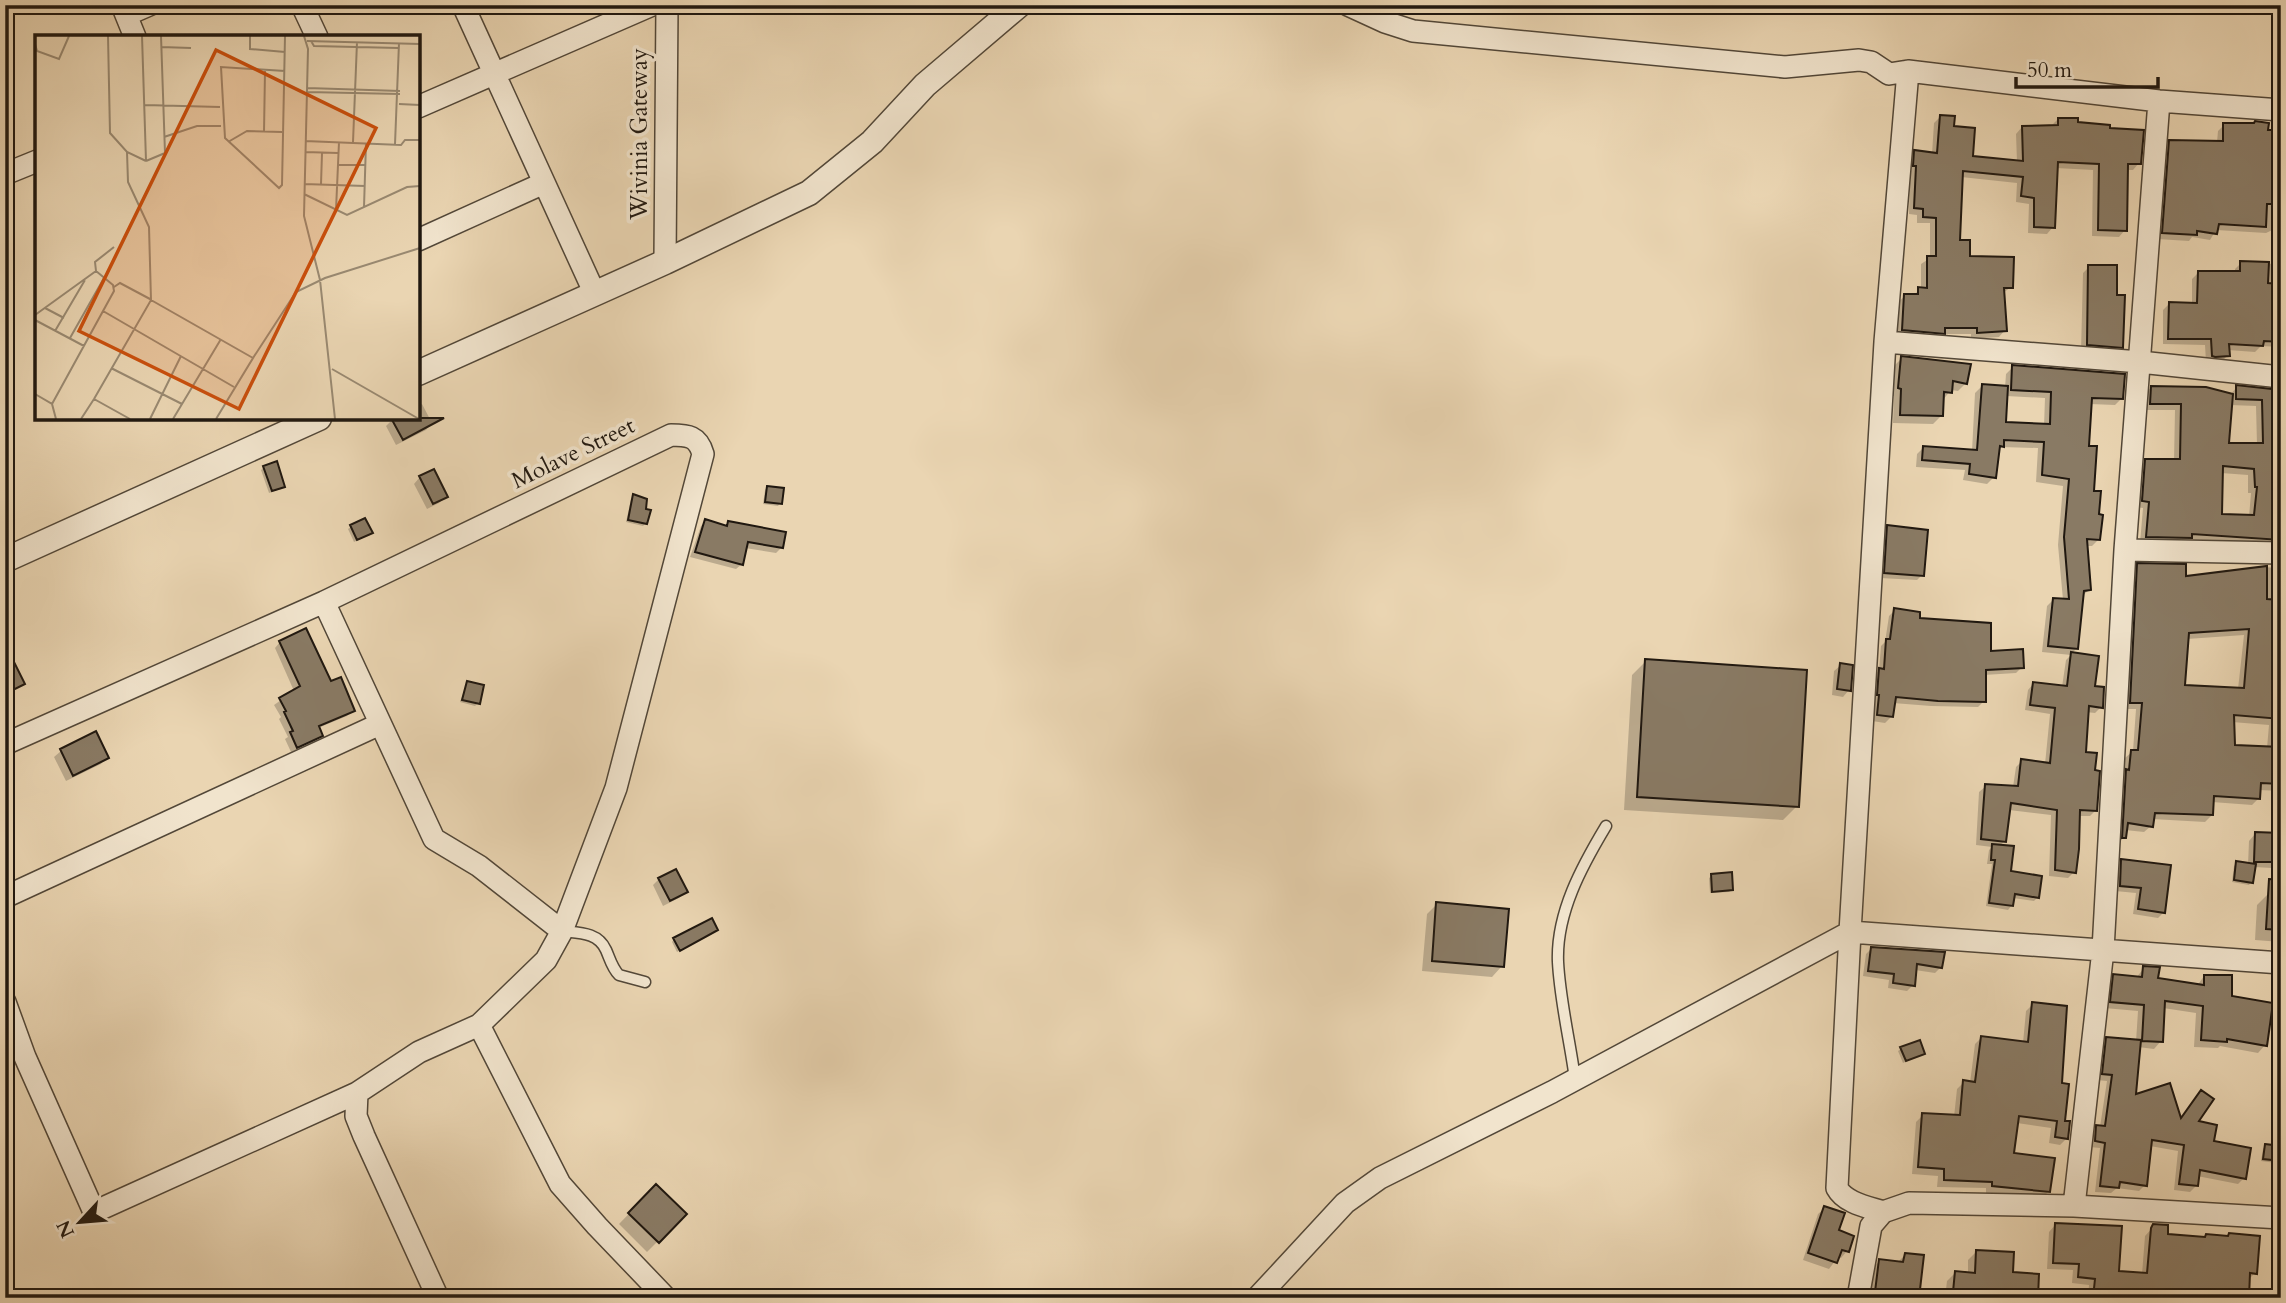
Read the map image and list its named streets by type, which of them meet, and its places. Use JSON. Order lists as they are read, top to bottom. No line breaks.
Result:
{"streets":{"street":["Wivinia Gateway","Molave Street"]},"scale_bar":"50 m","north":"bottom left"}
